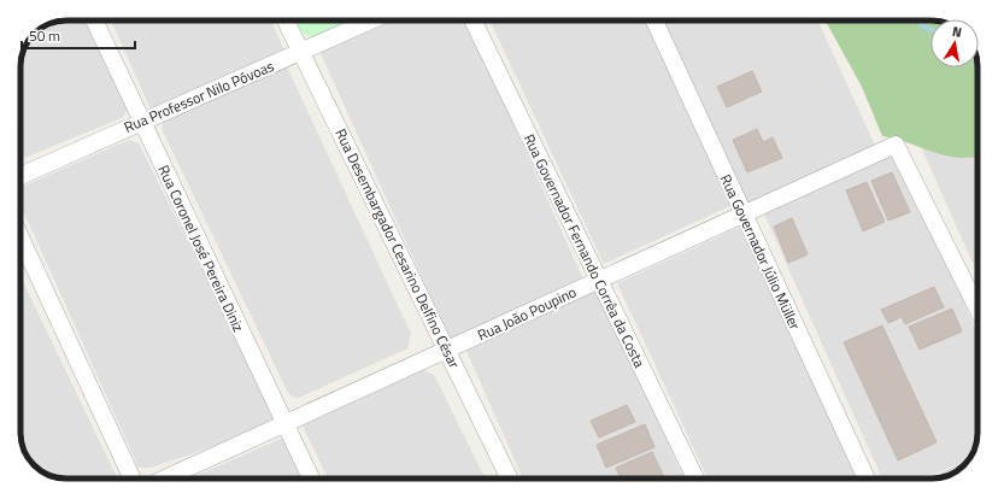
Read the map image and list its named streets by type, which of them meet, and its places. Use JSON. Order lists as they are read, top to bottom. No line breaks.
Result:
{"streets":{"street":["Rua Professor Nilo Póvoas","Rua Coronel José Pereira Diniz","Rua Desembargador Cesarino Delfino César","Rua Governador Fernando Corrêa da Costa","Rua Governador Júlio Müller","Rua João Poupino"]},"crossings":[["Rua Professor Nilo Póvoas","Rua Coronel José Pereira Diniz"],["Rua Professor Nilo Póvoas","Rua Desembargador Cesarino Delfino César"],["Rua Coronel José Pereira Diniz","Rua João Poupino"],["Rua Desembargador Cesarino Delfino César","Rua João Poupino"],["Rua Governador Fernando Corrêa da Costa","Rua João Poupino"],["Rua Governador Júlio Müller","Rua João Poupino"]],"scale_bar":"50 m","north":"top"}
